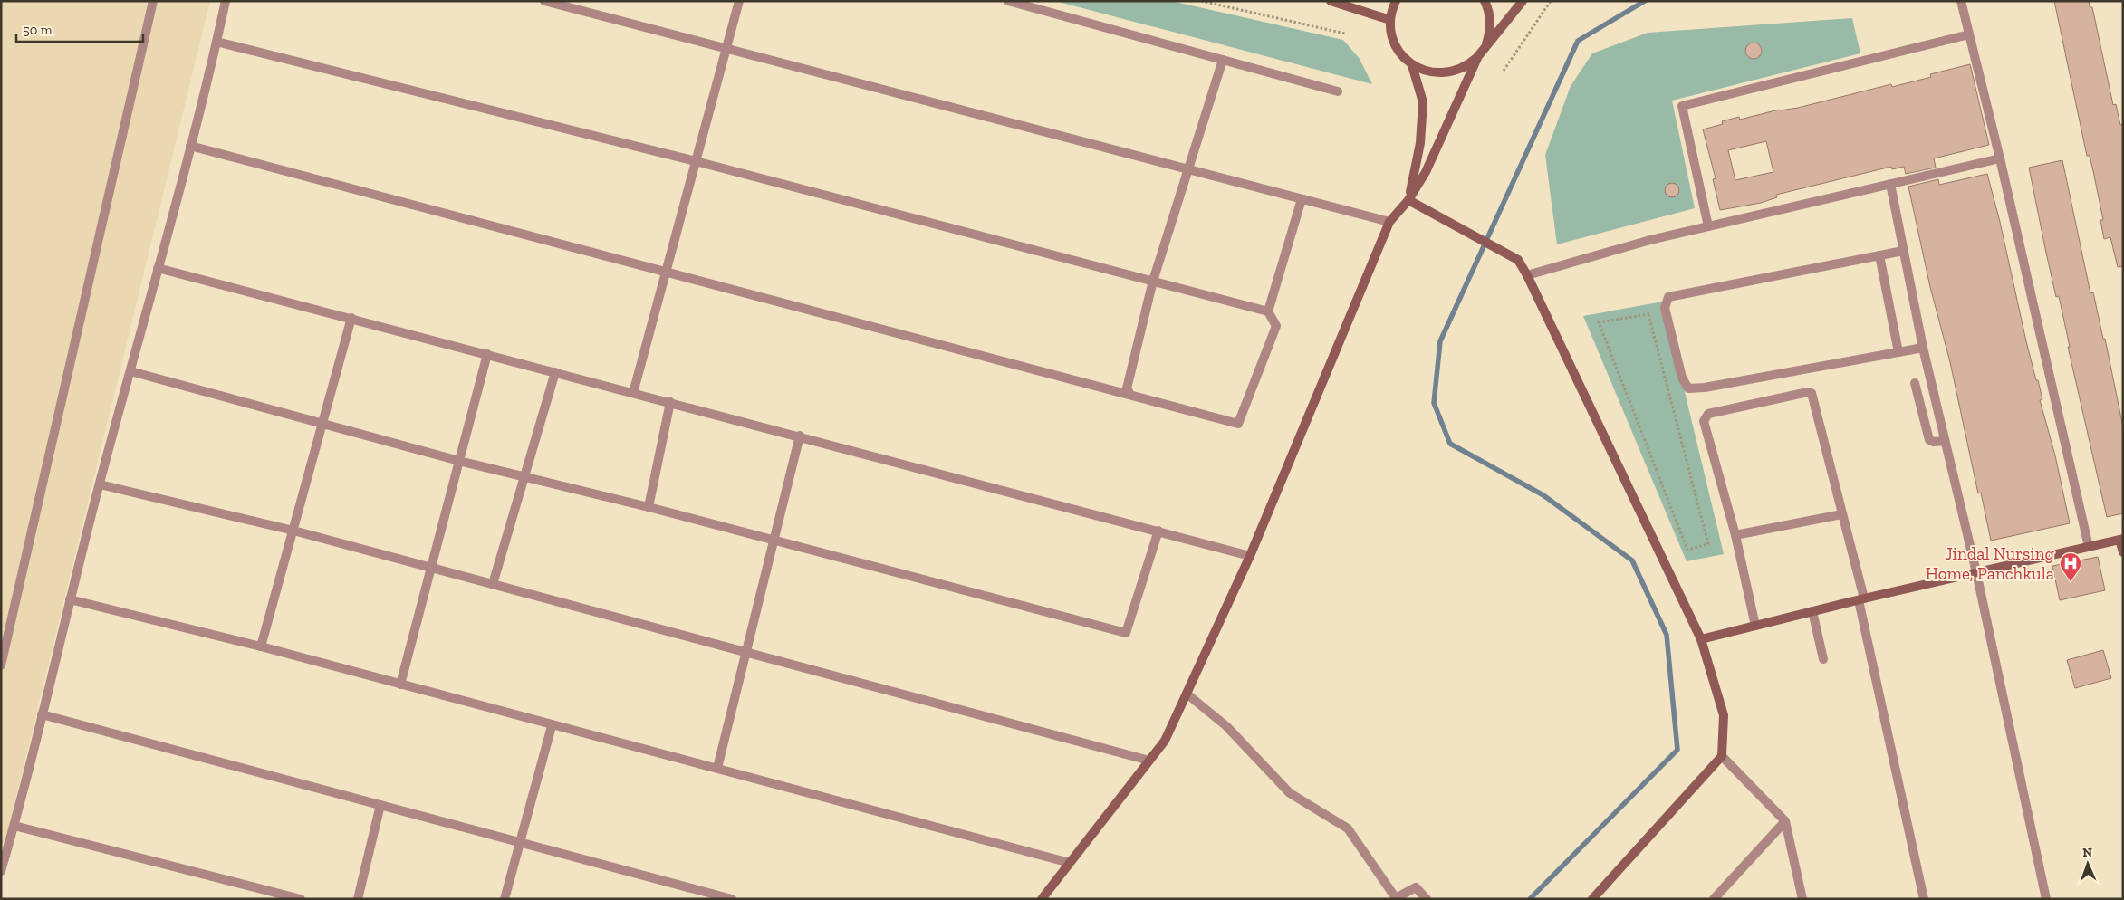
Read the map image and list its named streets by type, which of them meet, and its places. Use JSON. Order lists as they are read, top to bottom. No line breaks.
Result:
{"places":{"hospital":["Jindal Nursing Home, Panchkula"]},"scale_bar":"50 m","north":"top"}
